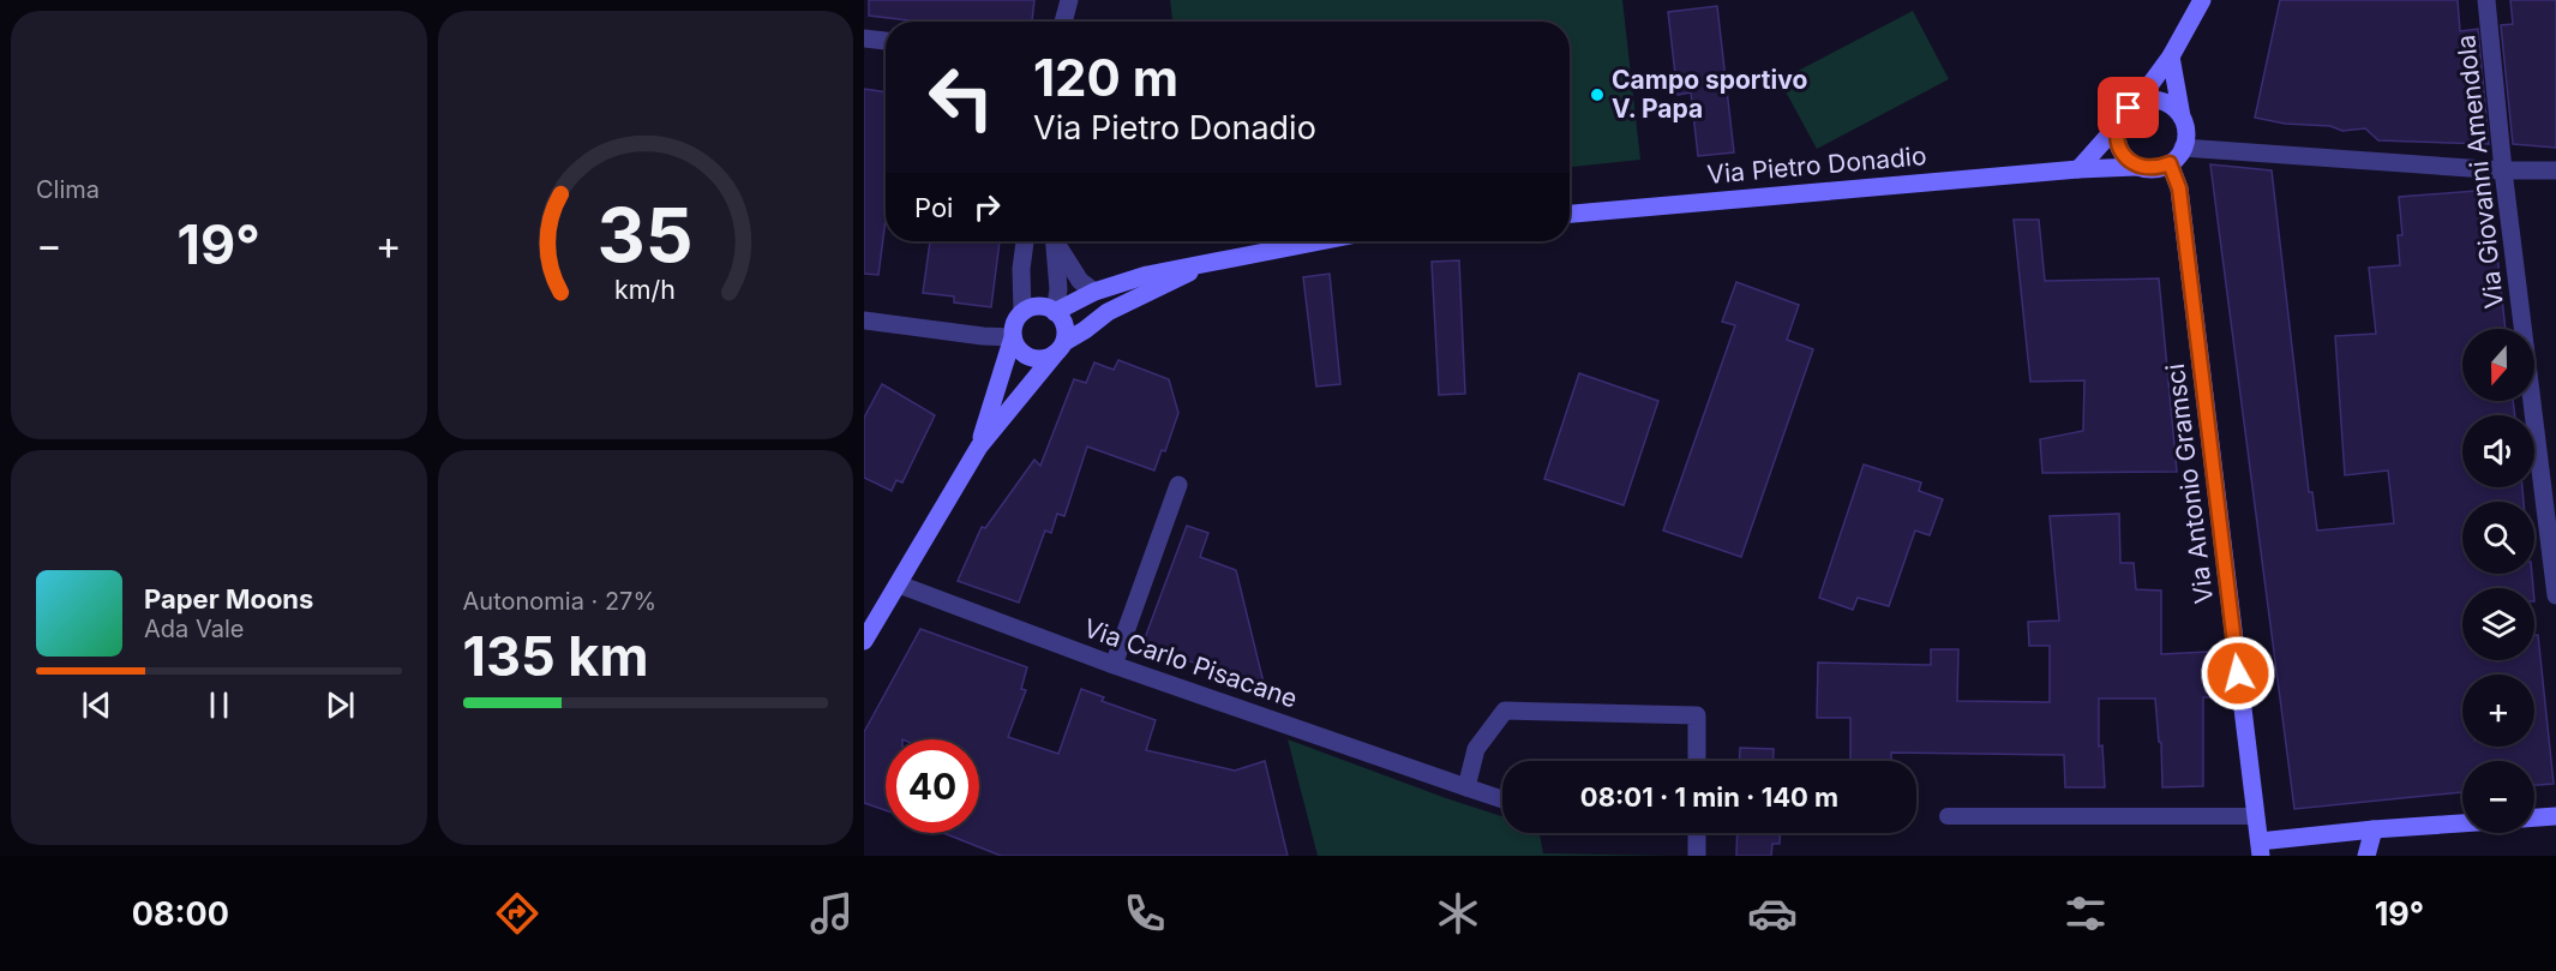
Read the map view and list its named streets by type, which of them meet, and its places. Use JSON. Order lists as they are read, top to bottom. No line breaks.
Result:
{"streets":{"main road":["Via Pietro Donadio","Via Antonio Gramsci"],"street":["Via Giovanni Amendola","Via Carlo Pisacane"]},"crossings":[["Via Pietro Donadio","Via Antonio Gramsci"]],"places":["Campo sportivo V. Papa"],"north":"bottom","page":{"tile":["Clima",["Autonomia · 27%","135 km"]],"turn":["120 m","Via Pietro Donadio"],"then":"Poi","heat":["−","19°","+"],"map_buttons":["+","−"],"song":["Paper Moons","Ada Vale"],"limit":"40","trip":"08:01 · 1 min · 140 m","tabs":["08:00","19°"],"gauge":["35","km/h"]}}
